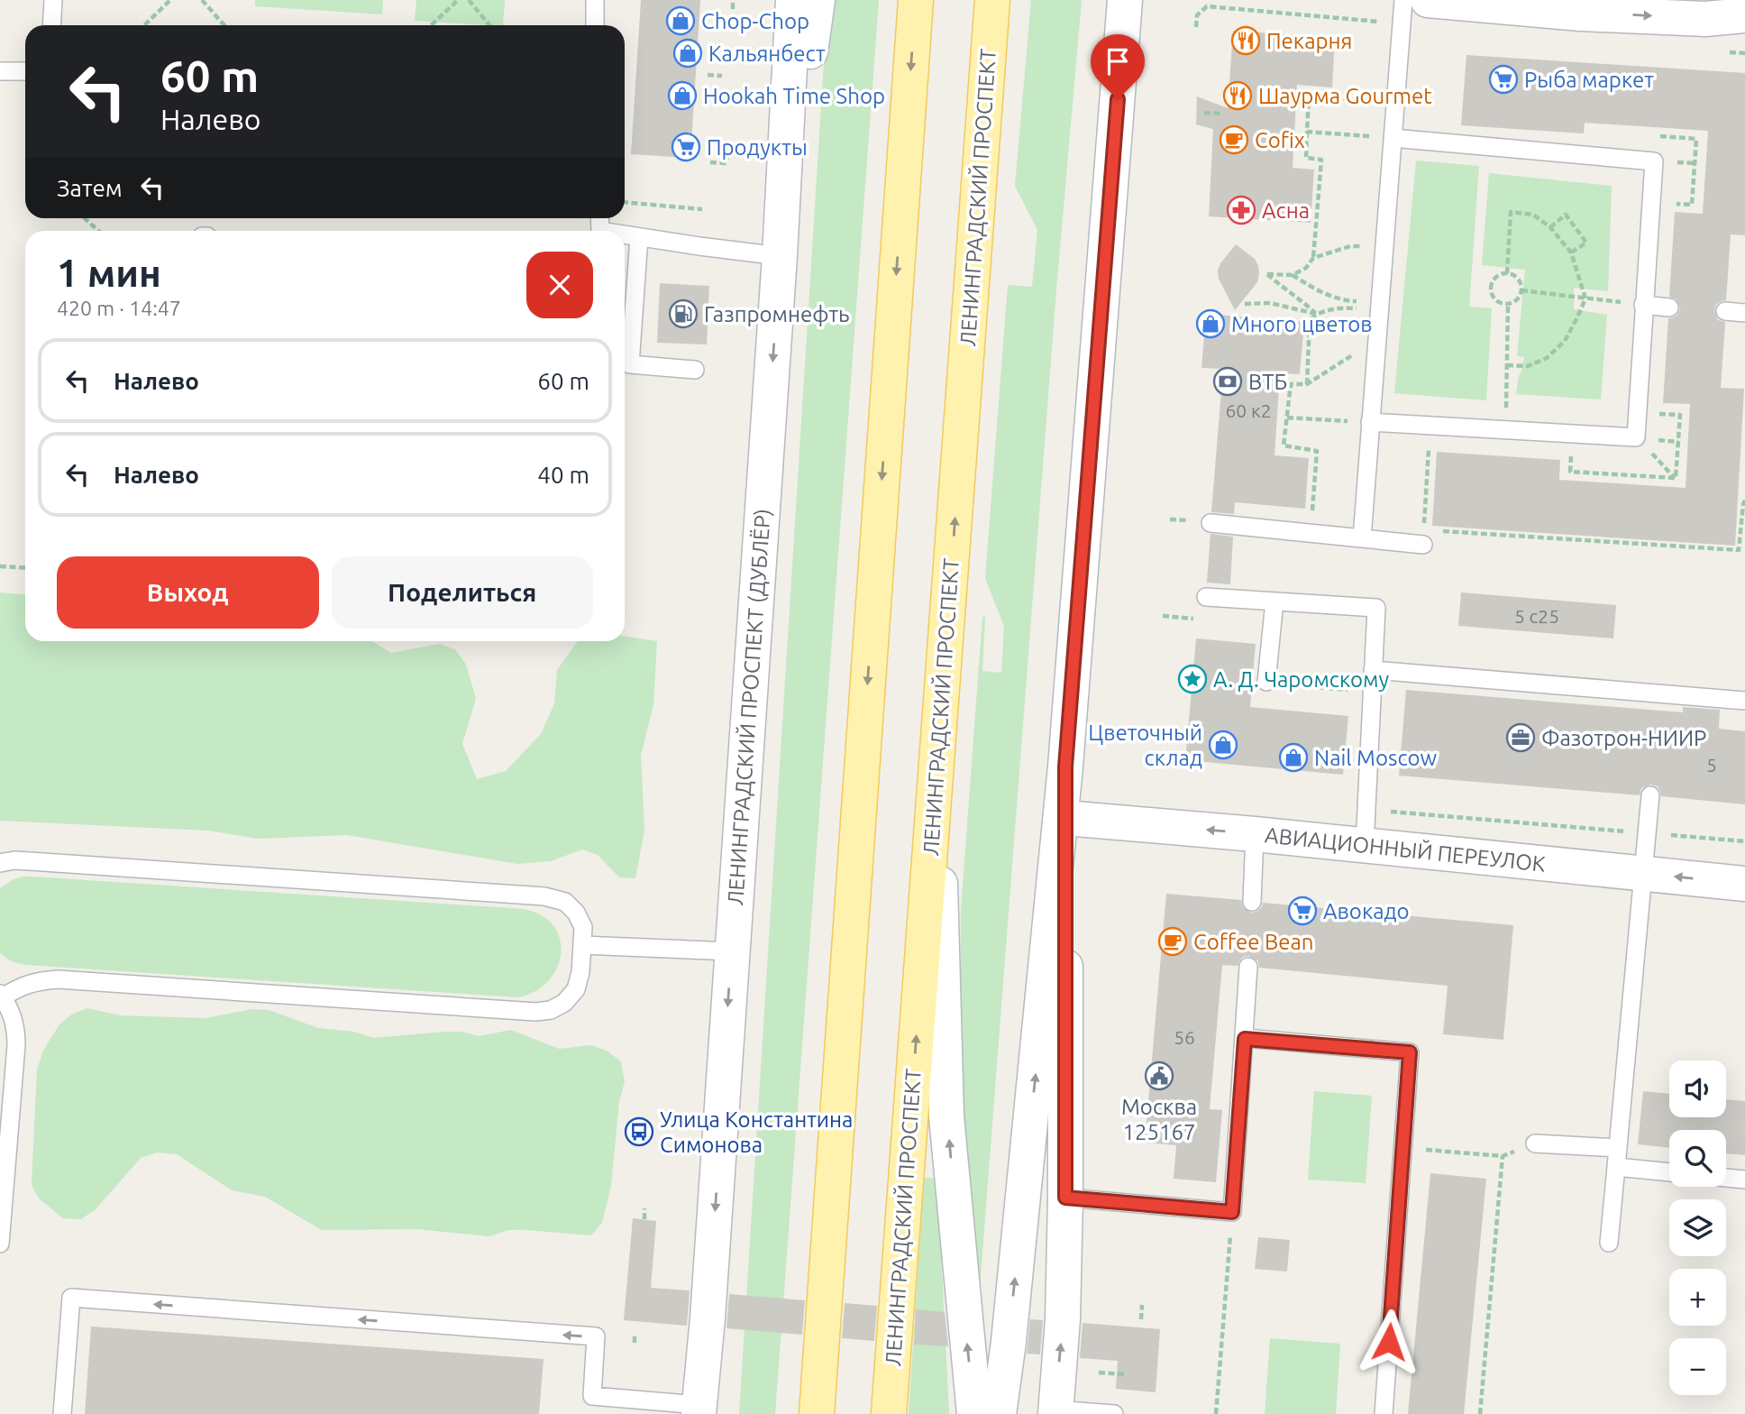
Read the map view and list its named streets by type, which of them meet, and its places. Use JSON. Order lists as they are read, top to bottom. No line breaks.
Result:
{"streets":{"main road":["ЛЕНИНГРАДСКИЙ ПРОСПЕКТ","ЛЕНИНГРАДСКИЙ ПРОСПЕКТ (ДУБЛЁР)","АВИАЦИОННЫЙ ПЕРЕУЛОК"]},"one_way":["АВИАЦИОННЫЙ ПЕРЕУЛОК"],"places":{"shop":["Chop-Chop","Кальянбест","Hookah Time Shop","Много цветов","Цветочный склад","Nail Moscow"],"restaurant":["Пекарня","Шаурма Gourmet"],"supermarket":["Рыба маркет","Продукты","Авокадо"],"cafe":["Cofix","Coffee Bean"],"pharmacy":["Асна"],"fuel station":["Газпромнефть"],"bank":["ВТБ"],"place":["А. Д. Чаромскому"],"office":["Фазотрон-НИИР"],"public building":["Москва 125167"],"bus stop":["Улица Константина Симонова"]},"house_numbers":["60 к2","5 с25","5","56"],"page":{"turn":["60 m","Налево"],"then":"Затем","heading":["1 мин","420 m · 14:47"],"list":[{"name":"Налево","value":"60 m"},{"name":"Налево","value":"40 m"}],"buttons":["Выход","Поделиться"],"map_buttons":["+","−"]}}
